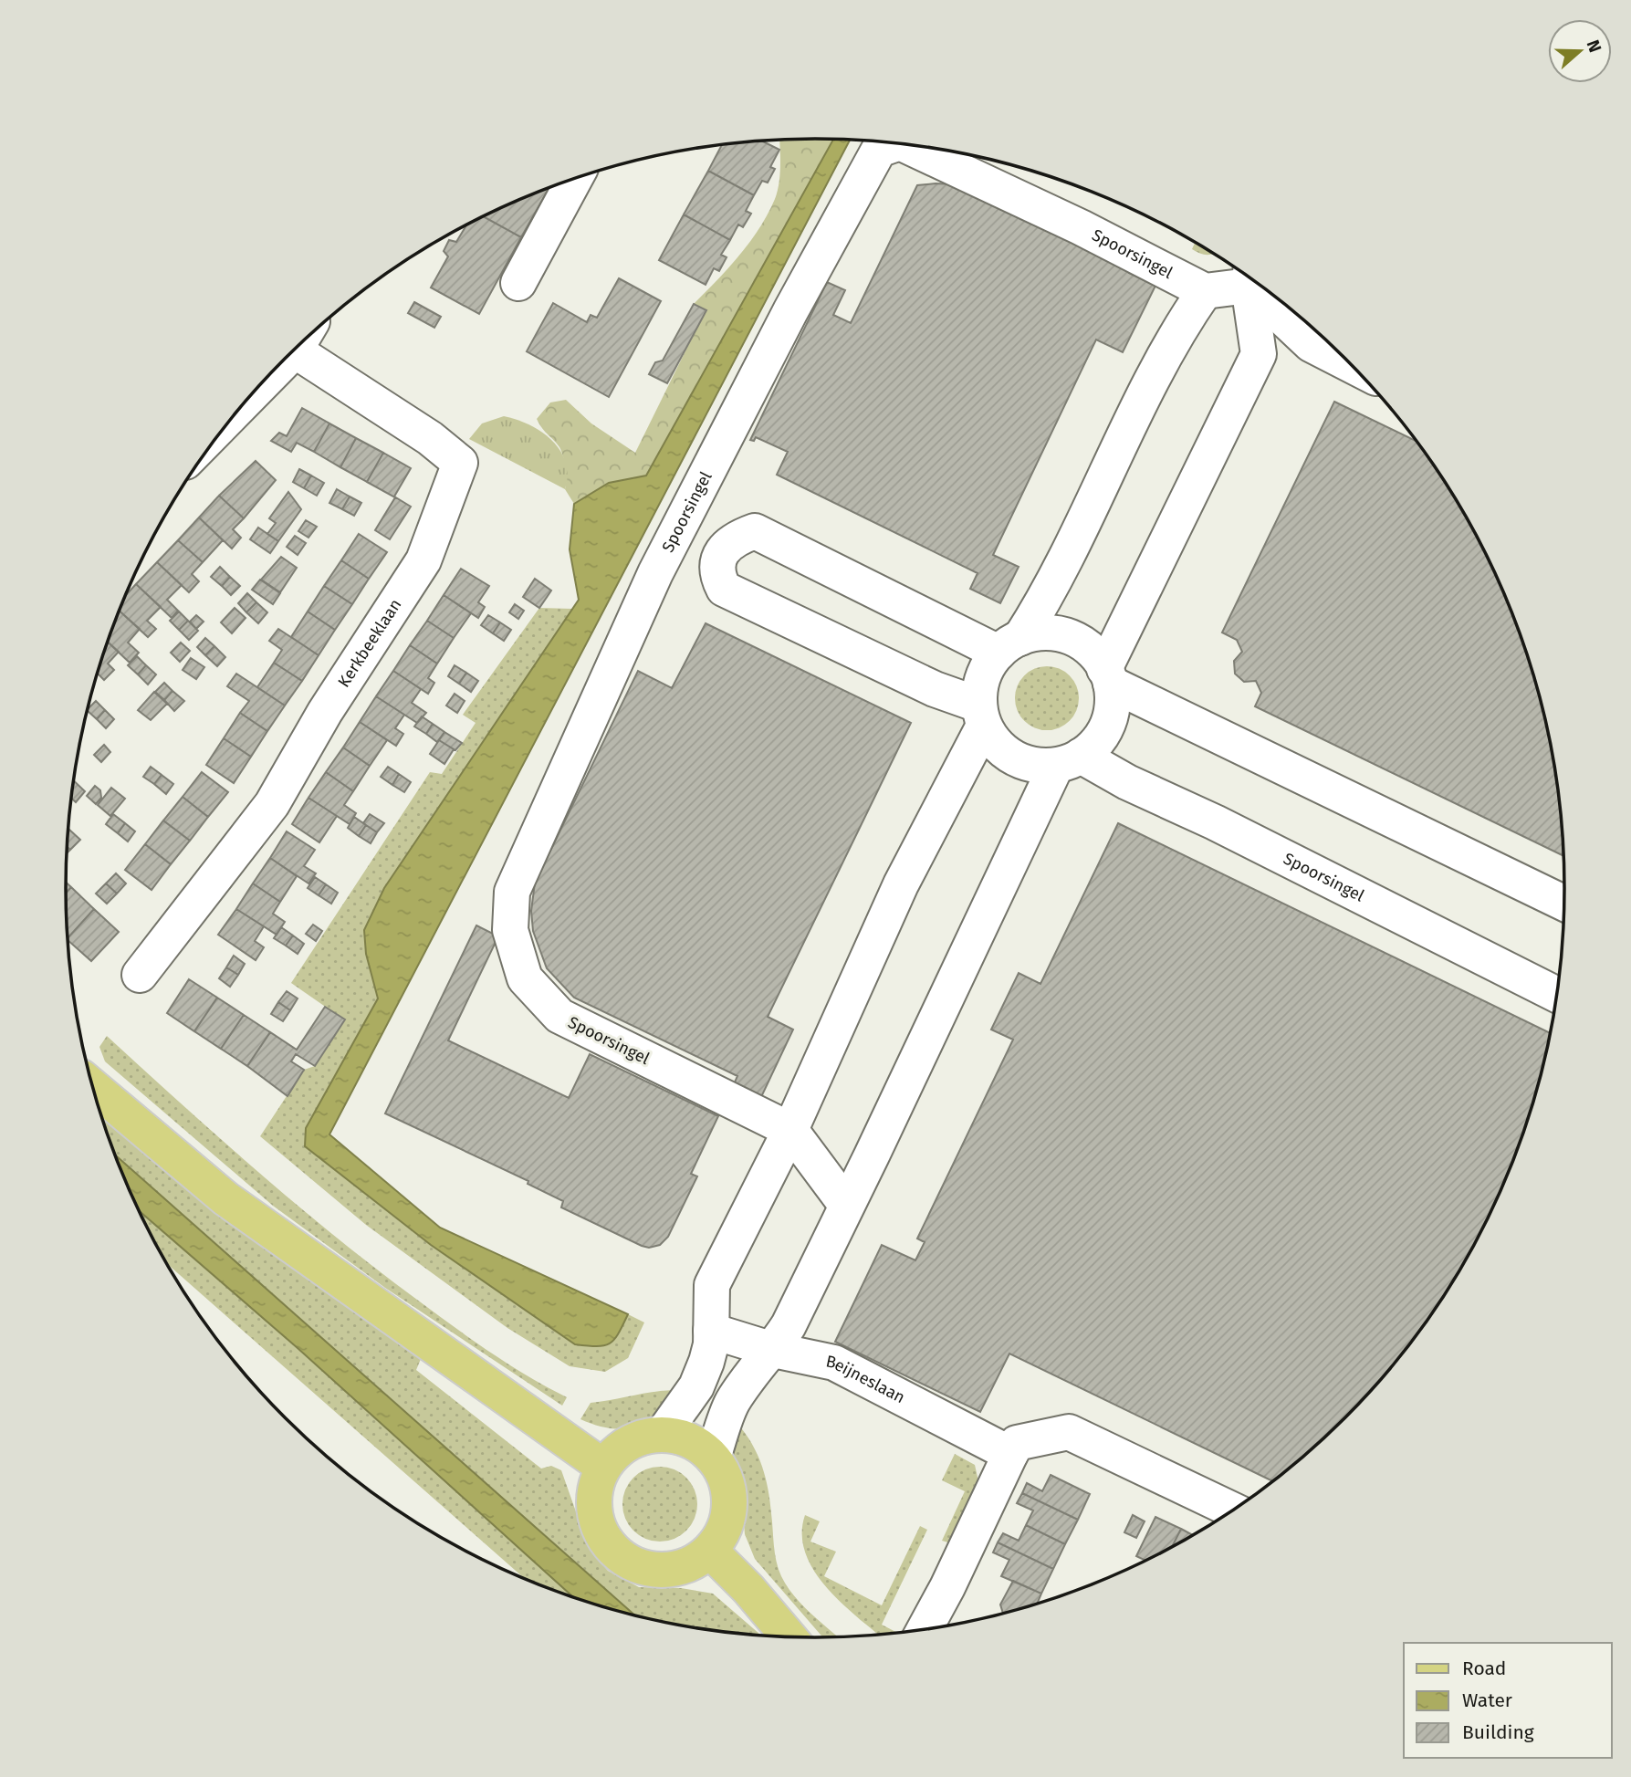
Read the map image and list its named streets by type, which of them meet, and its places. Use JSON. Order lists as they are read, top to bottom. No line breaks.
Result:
{"streets":{"street":["Spoorsingel","Kerkbeeklaan","Beijneslaan"]},"legend":["Road","Water","Building"],"north":"right"}
